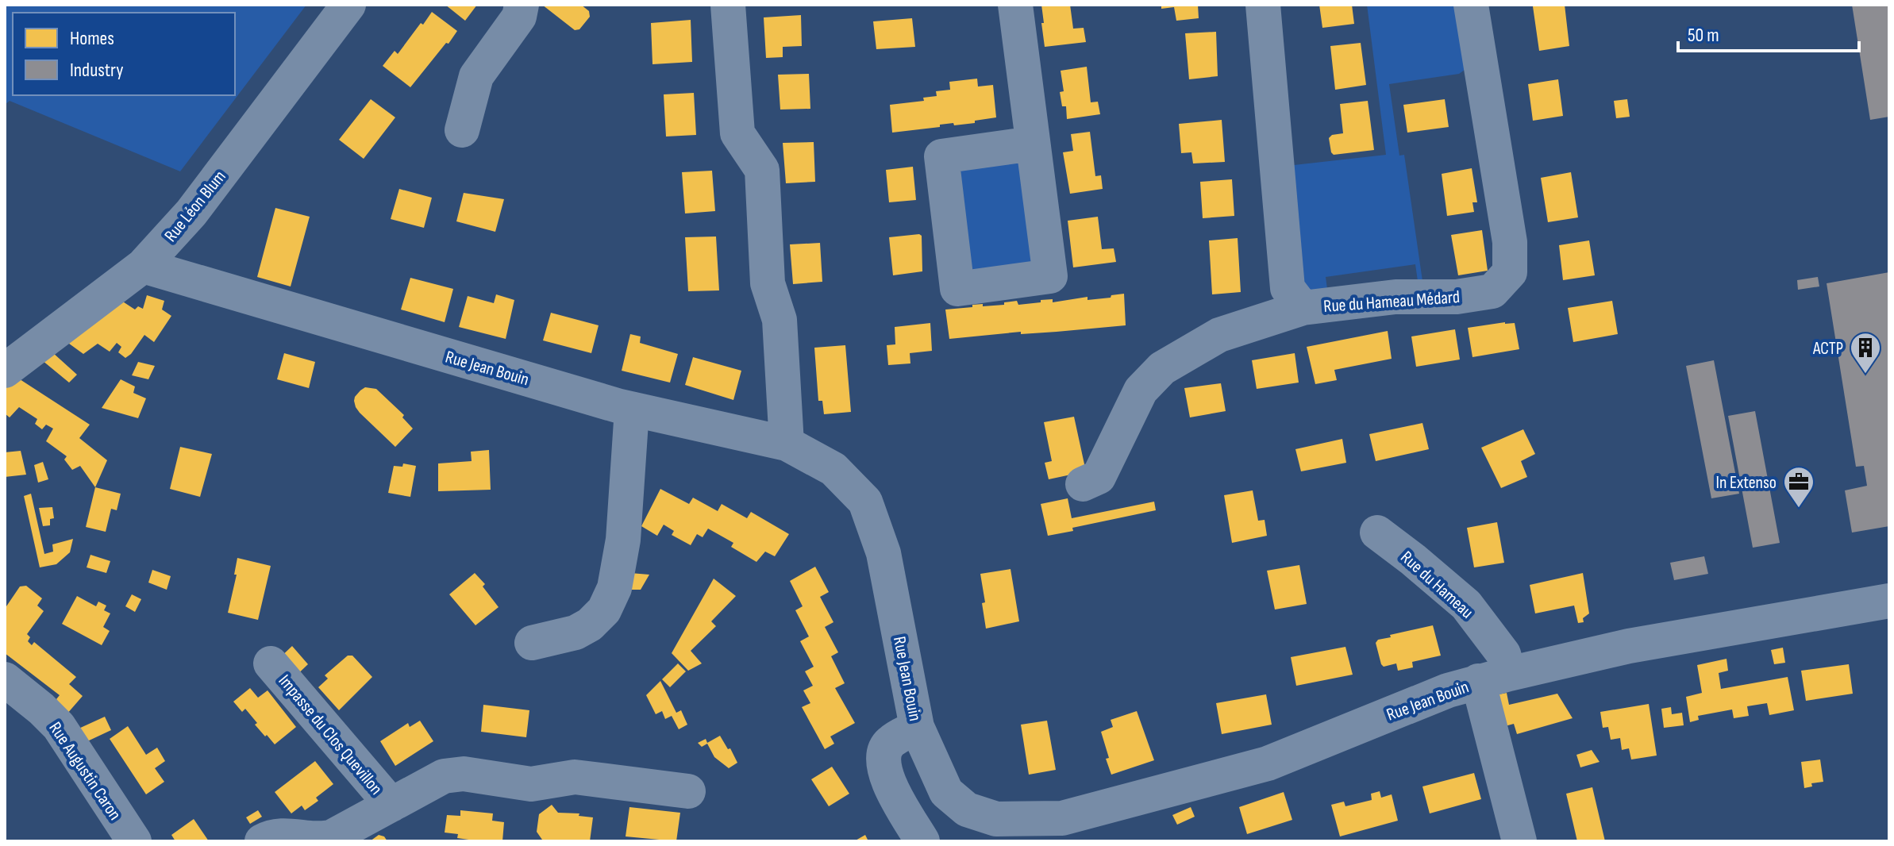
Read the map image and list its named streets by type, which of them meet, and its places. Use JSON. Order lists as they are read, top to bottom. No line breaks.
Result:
{"streets":{"street":["Rue Léon Blum","Rue du Hameau Médard","Rue Jean Bouin","Rue du Hameau","Impasse du Clos Quevillon","Rue Augustin Caron"]},"crossings":[["Rue Léon Blum","Rue Jean Bouin"],["Rue Jean Bouin","Rue du Hameau"]],"places":{"building":["ACTP"],"office":["In Extenso"]},"legend":["Homes","Industry"],"scale_bar":"50 m"}
